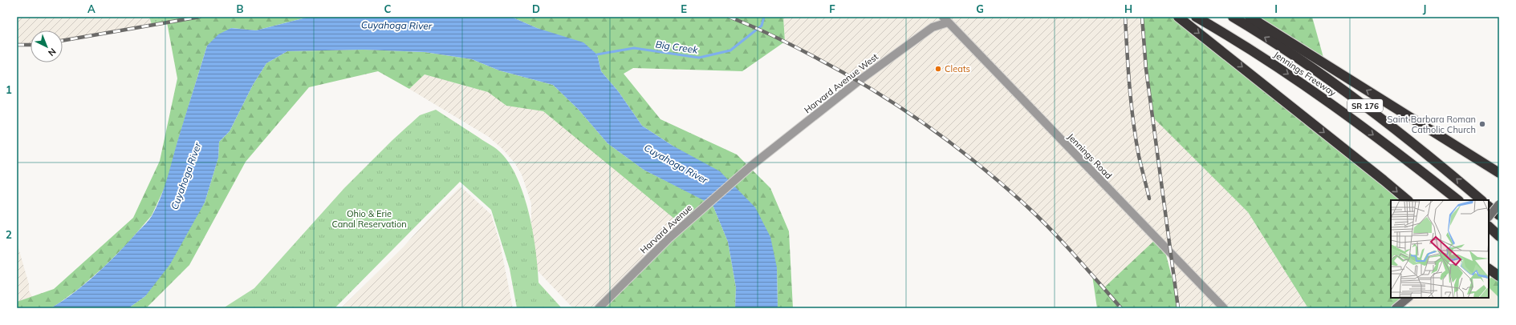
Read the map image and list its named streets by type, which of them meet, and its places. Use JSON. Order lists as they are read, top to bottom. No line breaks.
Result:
{"streets":{"highway":["Jennings Freeway","SR 176"],"street":["Harvard Avenue West","Jennings Road","Harvard Avenue"]},"crossings":[["Harvard Avenue West","Jennings Road"],["Harvard Avenue West","Harvard Avenue"]],"water":["Cuyahoga River","Big Creek"],"parks":["Ohio & Erie Canal Reservation"],"places":["Cleats","Saint Barbara Roman Catholic Church"],"north":"bottom right","grid":{"columns":["A","B","C","D","E","F","G","H","I","J"],"rows":["1","2"]}}
